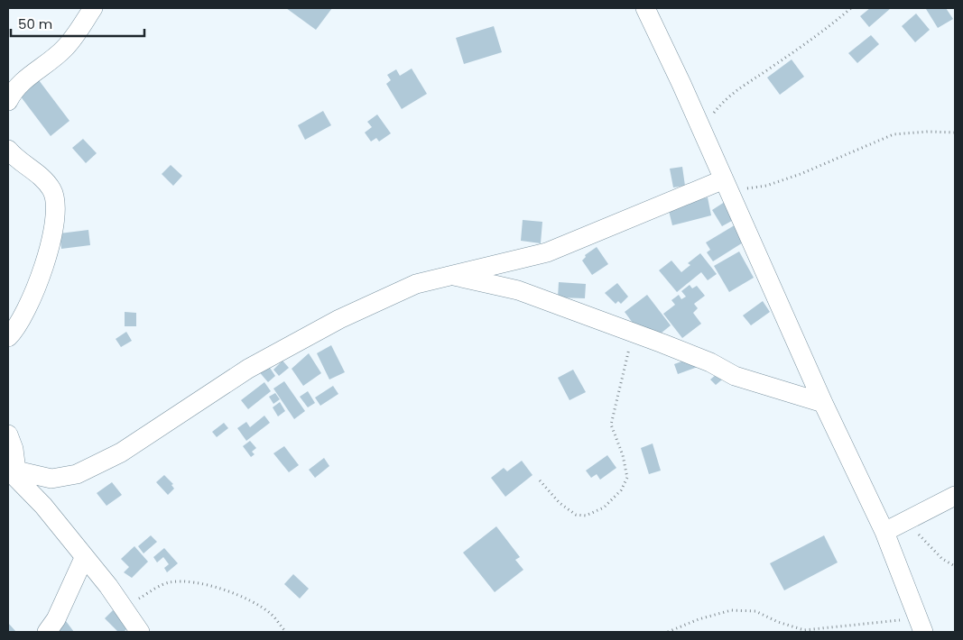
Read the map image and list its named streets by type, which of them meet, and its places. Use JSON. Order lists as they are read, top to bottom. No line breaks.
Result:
{"scale_bar":"50 m"}
